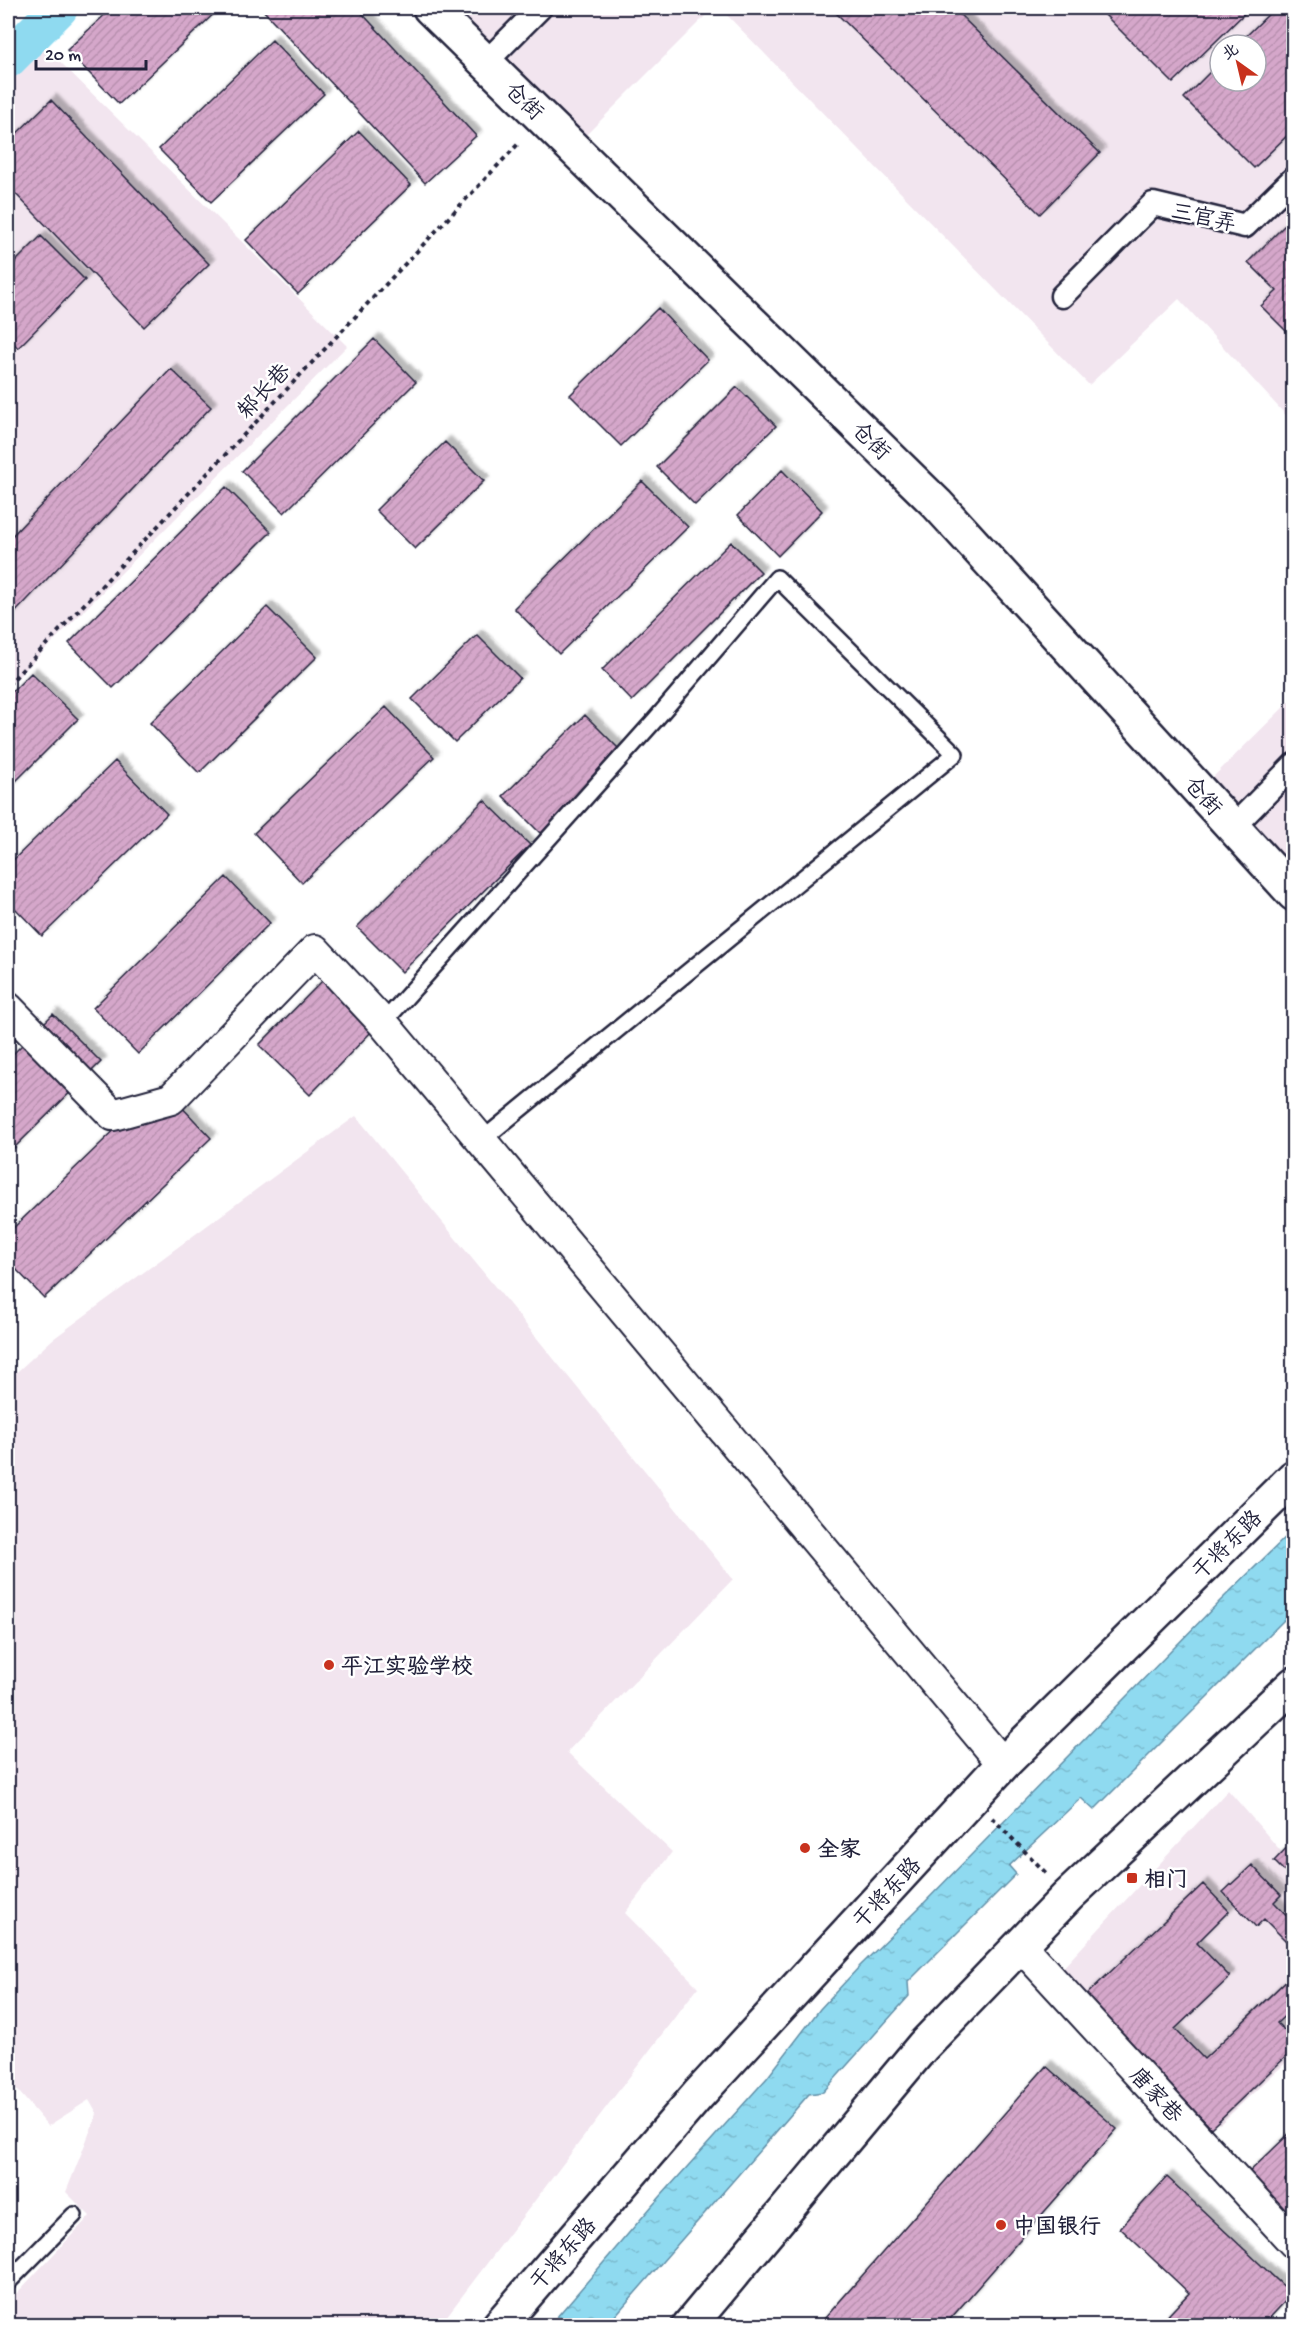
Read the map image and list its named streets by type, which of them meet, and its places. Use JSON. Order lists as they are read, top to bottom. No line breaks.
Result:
{"streets":{"main road":["仓街","干将东路"],"street":["三官弄","唐家巷"],"path":["邾长巷"]},"crossings":[["仓街","邾长巷"]],"places":{"other":["平江实验学校","全家","中国银行"],"transit":["相门"]},"scale_bar":"20 m","north":"top left"}
